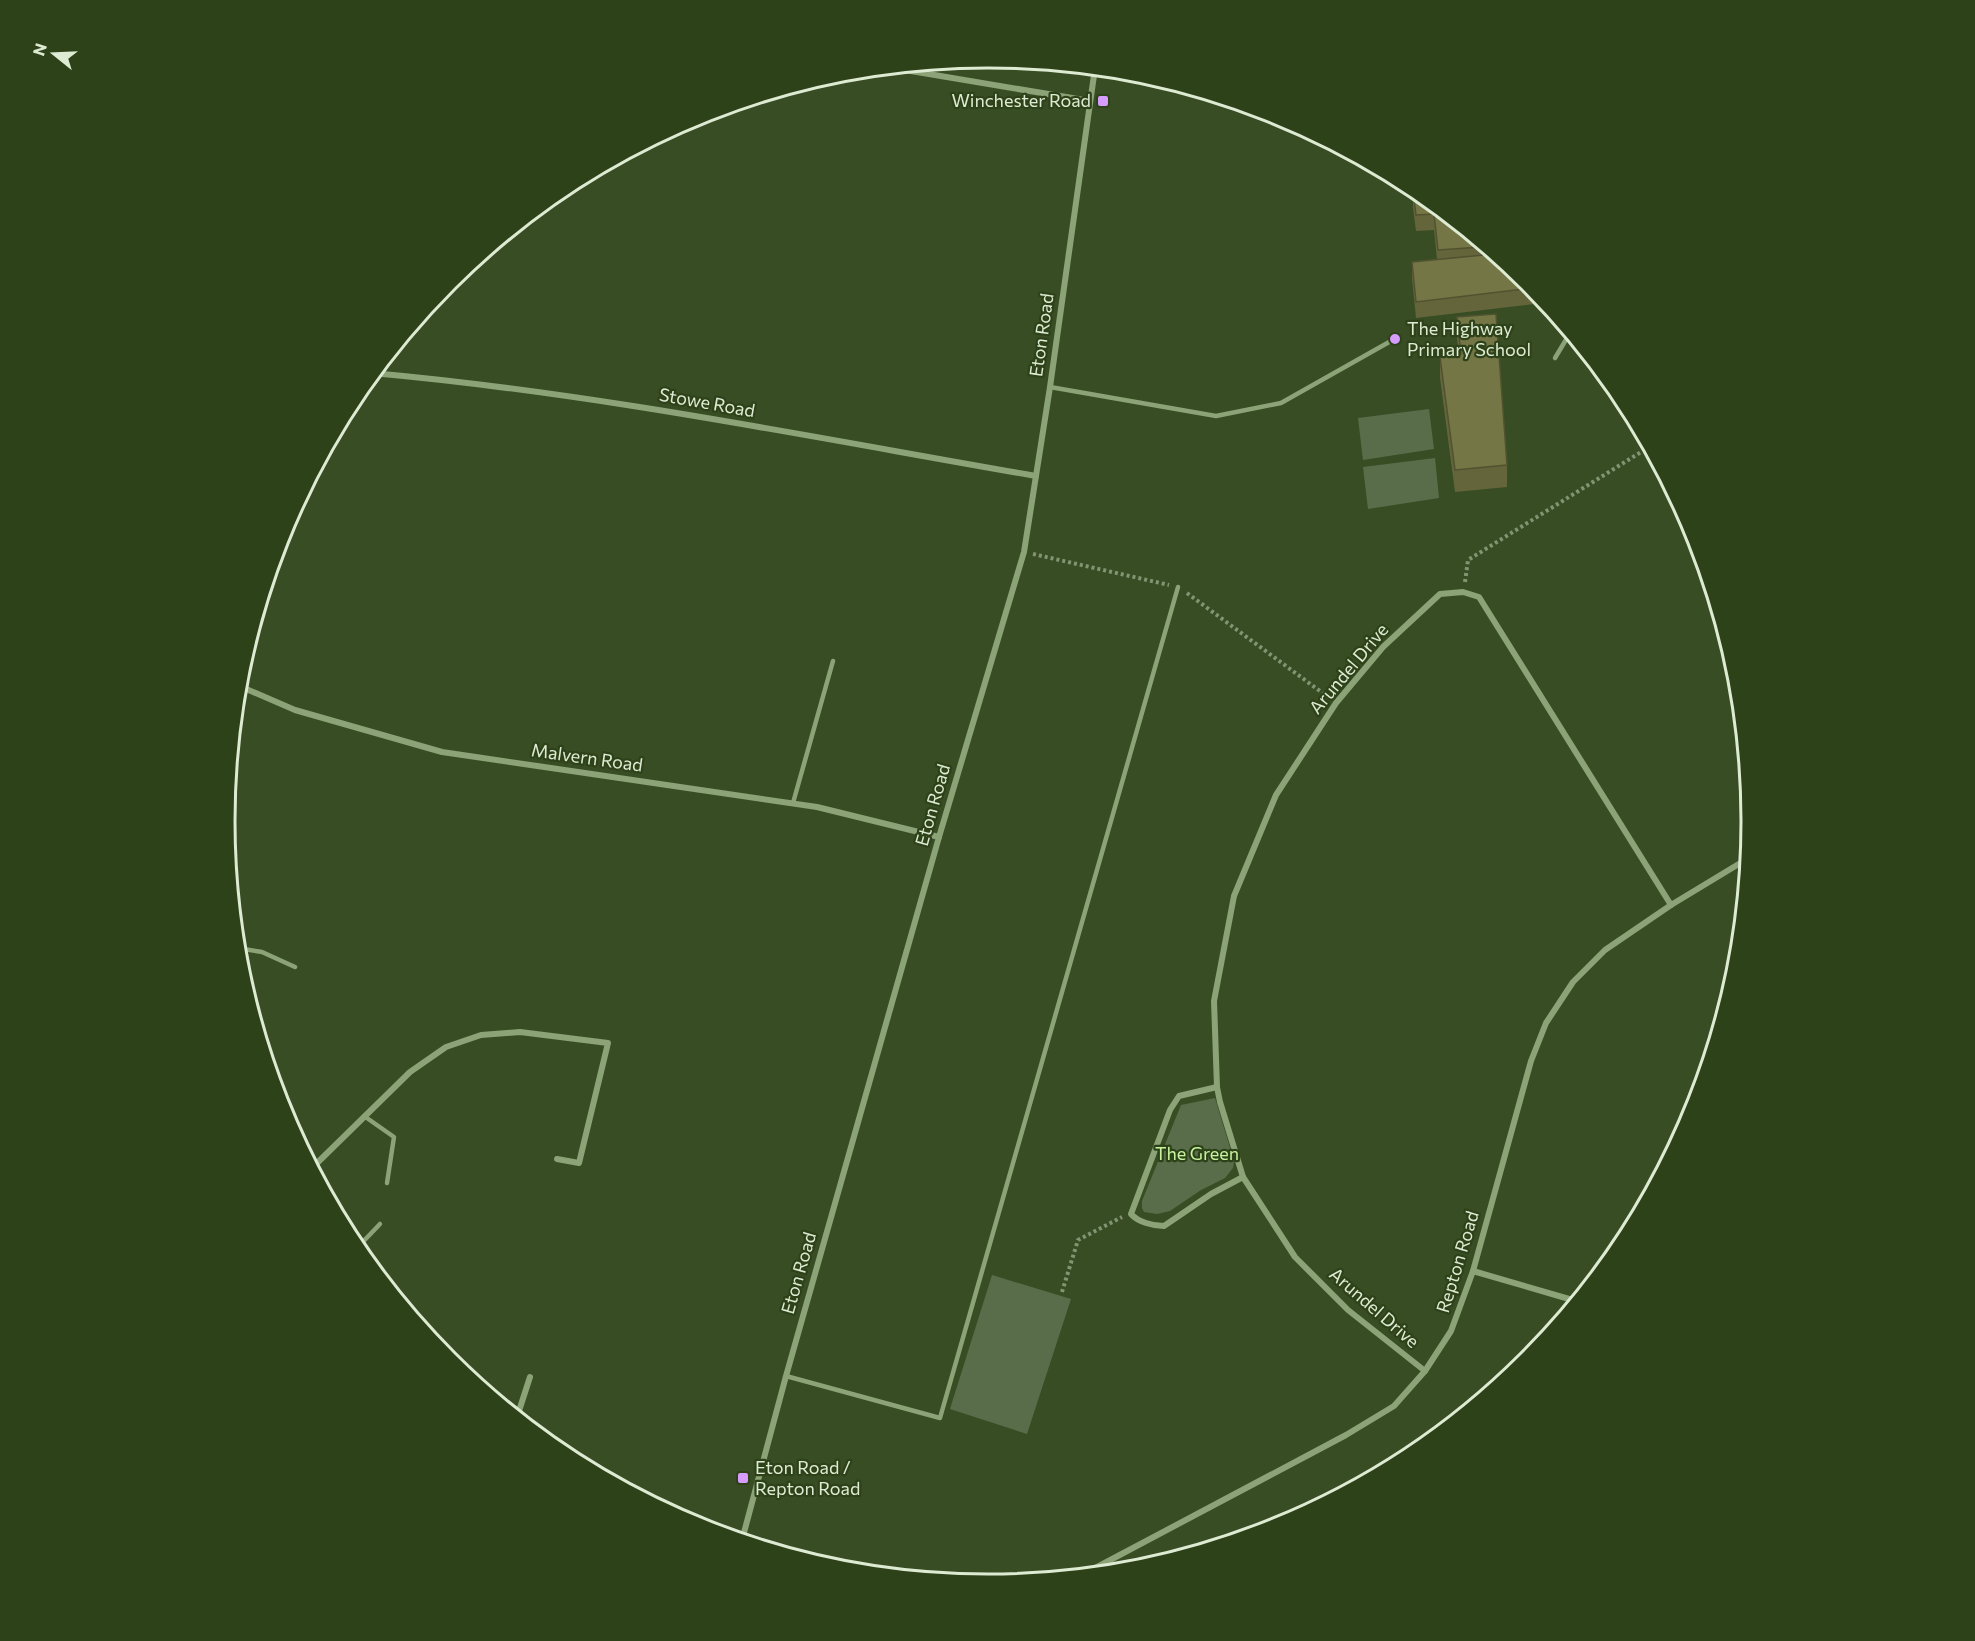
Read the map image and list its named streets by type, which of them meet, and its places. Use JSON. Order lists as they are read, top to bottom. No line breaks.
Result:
{"streets":{"street":["Eton Road","Stowe Road","Arundel Drive","Malvern Road","Repton Road"]},"crossings":[["Eton Road","Stowe Road"],["Eton Road","Malvern Road"],["Arundel Drive","Repton Road"]],"parks":["The Green"],"places":{"transit":["Winchester Road","Eton Road / Repton Road"],"other":["The Highway Primary School"]},"north":"left"}
